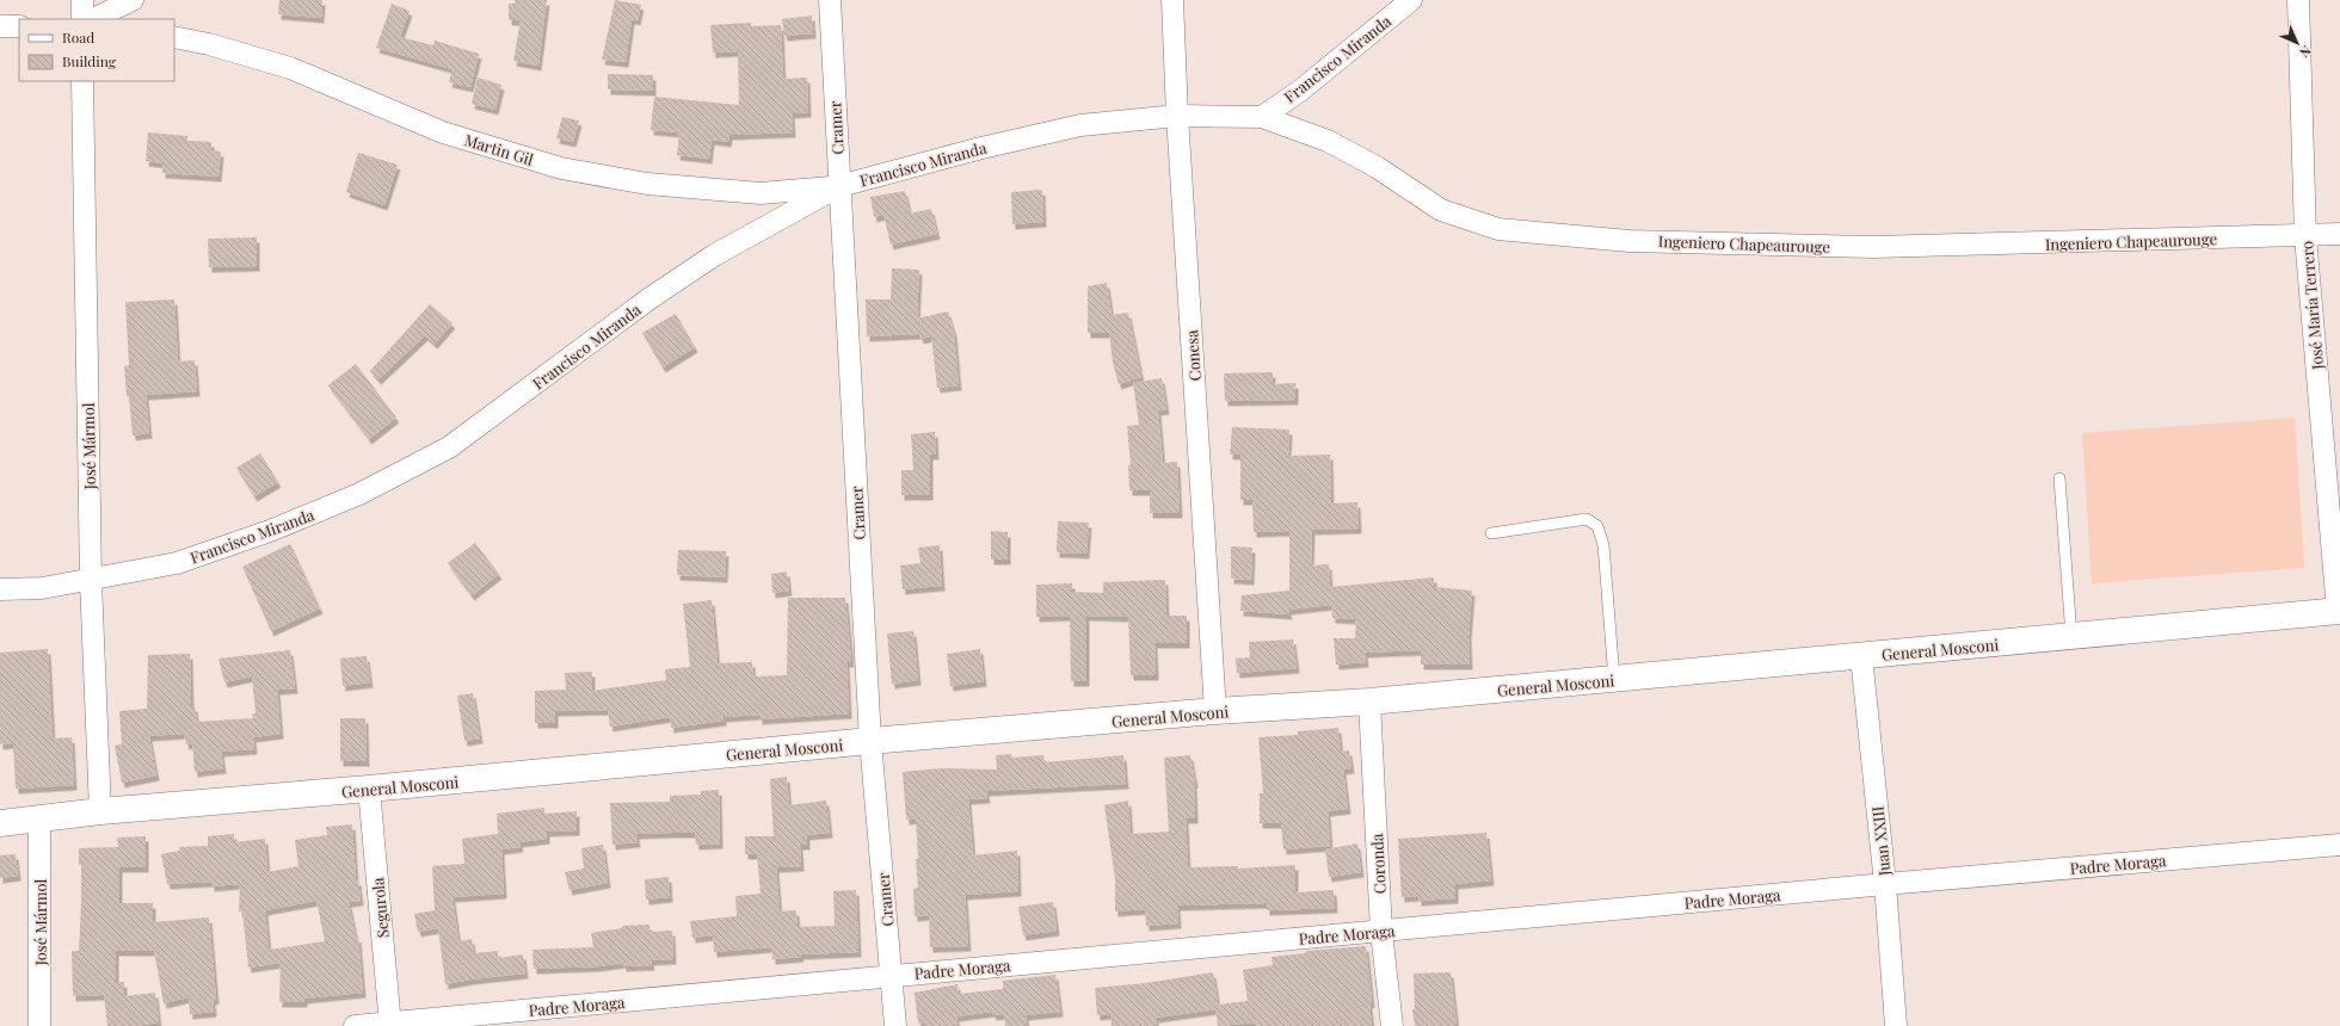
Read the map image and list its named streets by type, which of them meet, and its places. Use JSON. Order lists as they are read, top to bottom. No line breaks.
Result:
{"streets":{"street":["Francisco Miranda","Cramer","Martin Gil","Ingeniero Chapeaurouge","José María Terrero","Conesa","José Mármol","General Mosconi","Juan XXIII","Coronda","Padre Moraga","Segurola"]},"crossings":[["Francisco Miranda","Cramer"],["Francisco Miranda","Martin Gil"],["Francisco Miranda","Ingeniero Chapeaurouge"],["Francisco Miranda","Conesa"],["Francisco Miranda","José Mármol"],["Cramer","Martin Gil"],["Cramer","General Mosconi"],["Cramer","Padre Moraga"],["Ingeniero Chapeaurouge","José María Terrero"],["Ingeniero Chapeaurouge","Conesa"],["José María Terrero","General Mosconi"],["Conesa","General Mosconi"],["José Mármol","General Mosconi"],["General Mosconi","Juan XXIII"],["General Mosconi","Coronda"],["General Mosconi","Segurola"],["Juan XXIII","Padre Moraga"],["Coronda","Padre Moraga"],["Padre Moraga","Segurola"]],"legend":["Road","Building"],"north":"bottom right"}
